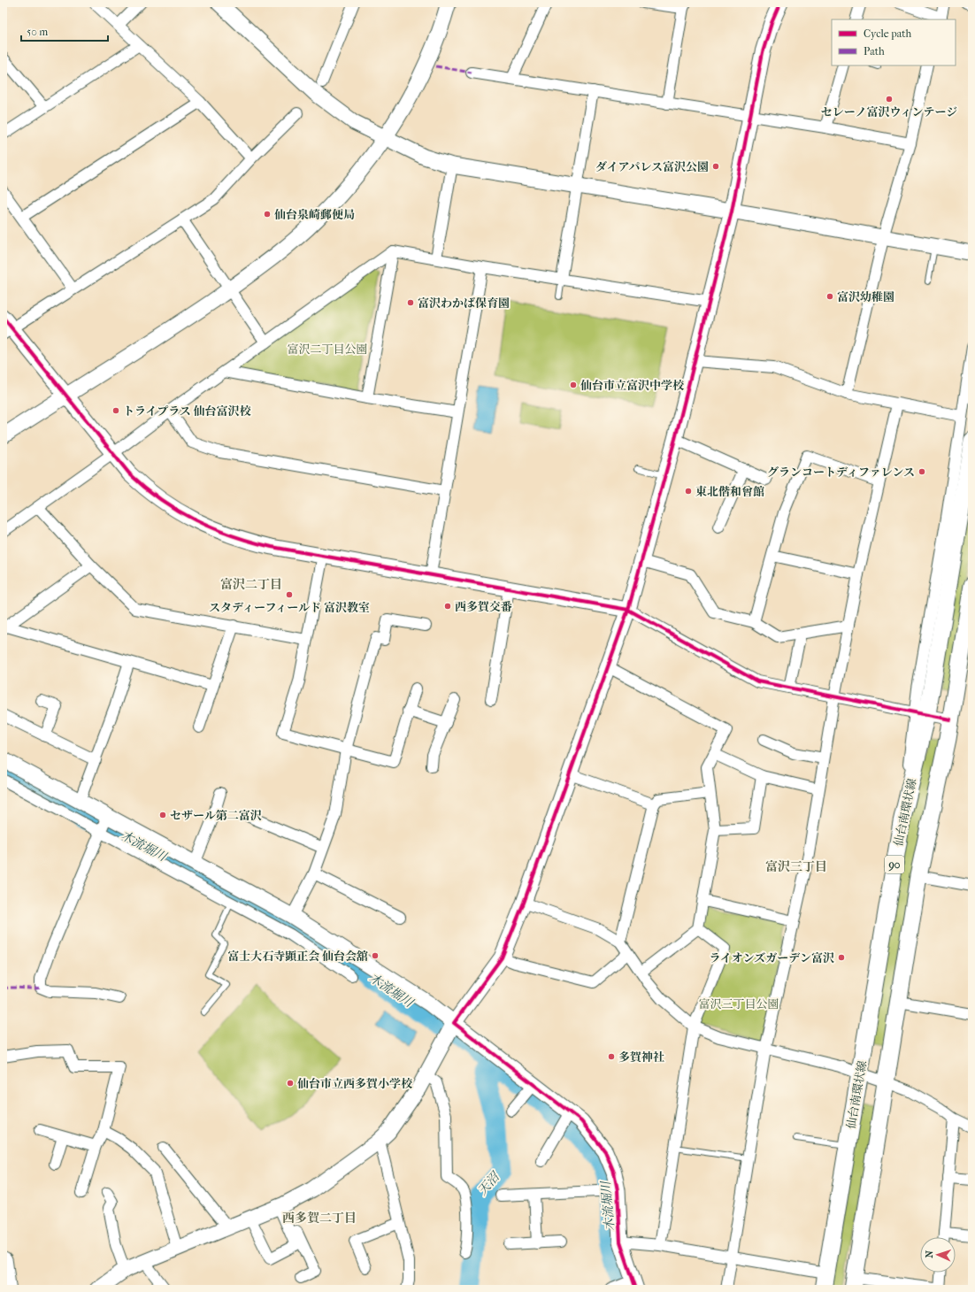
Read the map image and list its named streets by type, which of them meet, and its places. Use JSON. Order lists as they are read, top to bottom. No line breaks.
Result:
{"streets":{"main road":["仙台南環状線","90"]},"districts":["富沢二丁目","富沢三丁目","西多賀二丁目"],"water":["木流堀川","天沼"],"parks":["富沢二丁目公園","富沢三丁目公園"],"places":["セレーノ富沢ウィンテージ","ダイアパレス富沢公園","仙台泉崎郵便局","富沢幼稚園","富沢わかば保育園","仙台市立富沢中学校","トライプラス 仙台富沢校","グランコートディファレンス","東北偕和曾館","スタディーフィールド 富沢教室","西多賀交番","セザール第二富沢","富士大石寺顕正会 仙台会舘","ライオンズガーデン富沢","多賀神社","仙台市立西多賀小学校"],"legend":["Cycle path","Path"],"scale_bar":"50 m","north":"left"}
